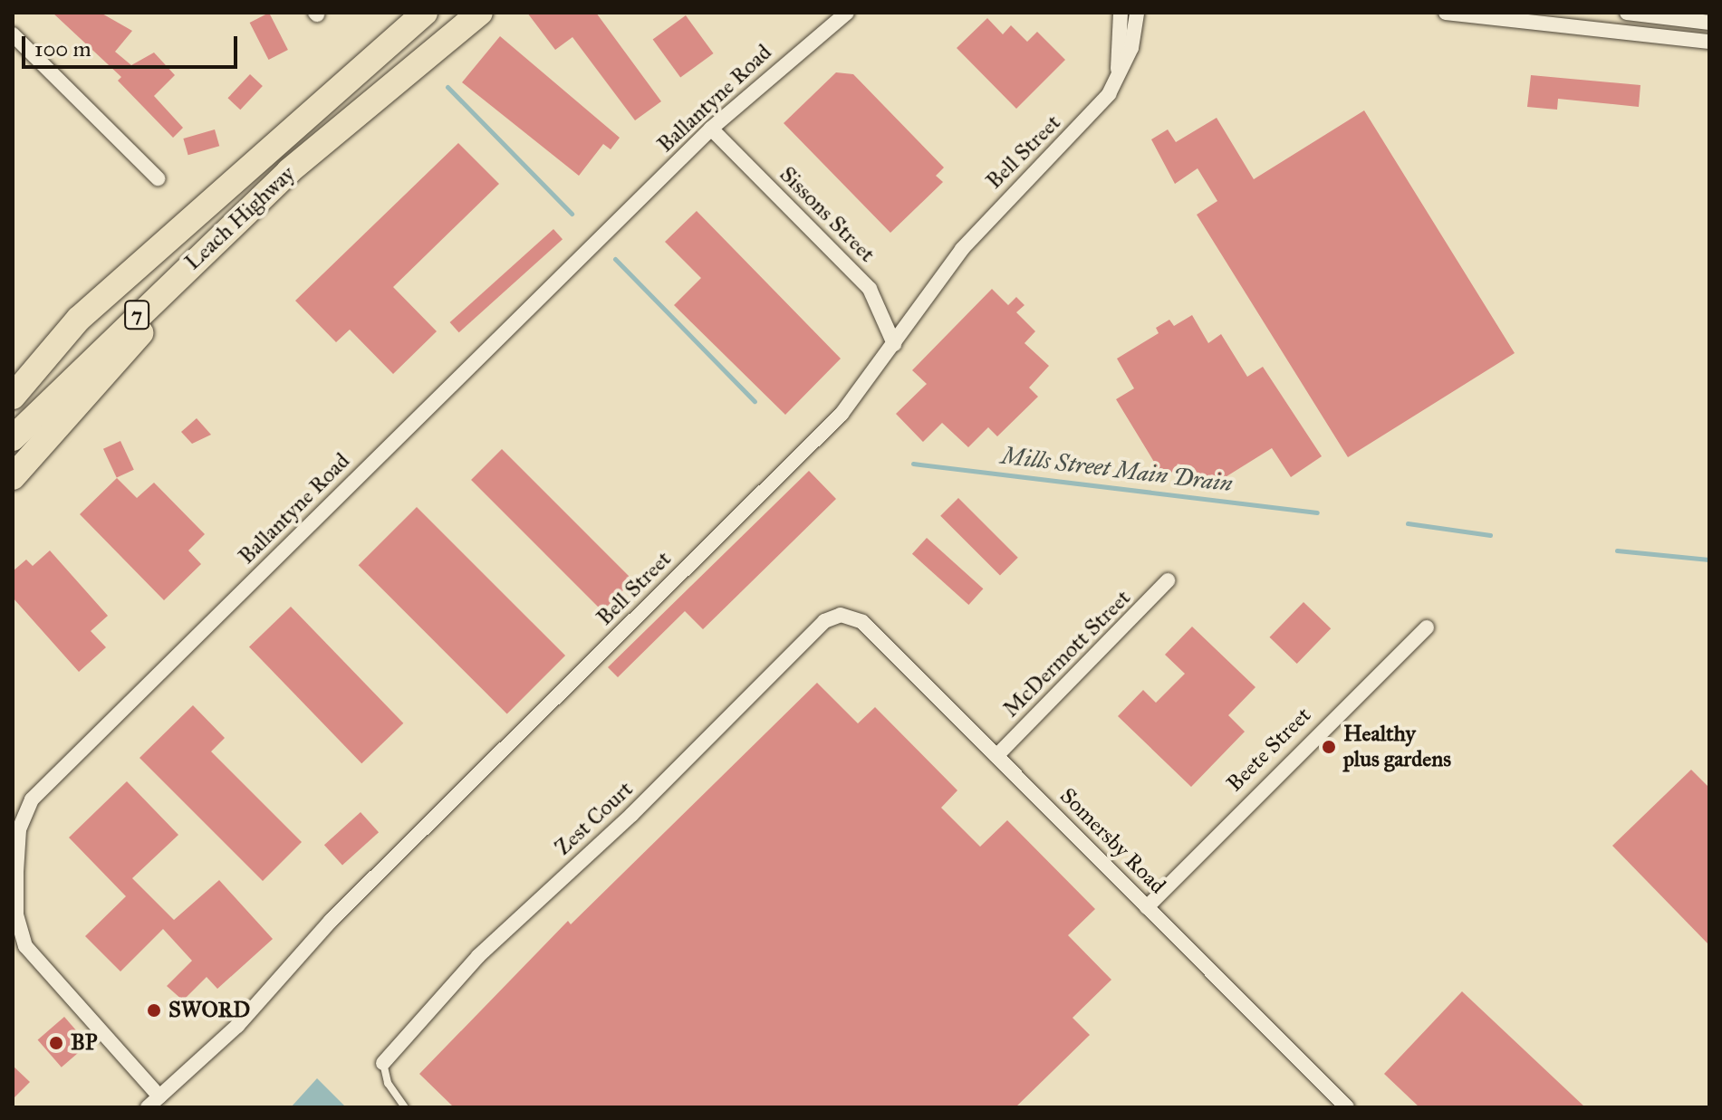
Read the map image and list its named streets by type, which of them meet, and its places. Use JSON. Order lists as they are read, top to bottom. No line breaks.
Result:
{"streets":{"highway":["Leach Highway","7"],"street":["Ballantyne Road","Bell Street","Sissons Street","McDermott Street","Beete Street","Zest Court","Somersby Road"]},"crossings":[["Ballantyne Road","Bell Street"],["Ballantyne Road","Sissons Street"],["Bell Street","Sissons Street"],["McDermott Street","Somersby Road"],["Beete Street","Somersby Road"],["Zest Court","Somersby Road"]],"water":["Mills Street Main Drain"],"places":["Healthy plus gardens","SWORD","BP"],"scale_bar":"100 m"}
